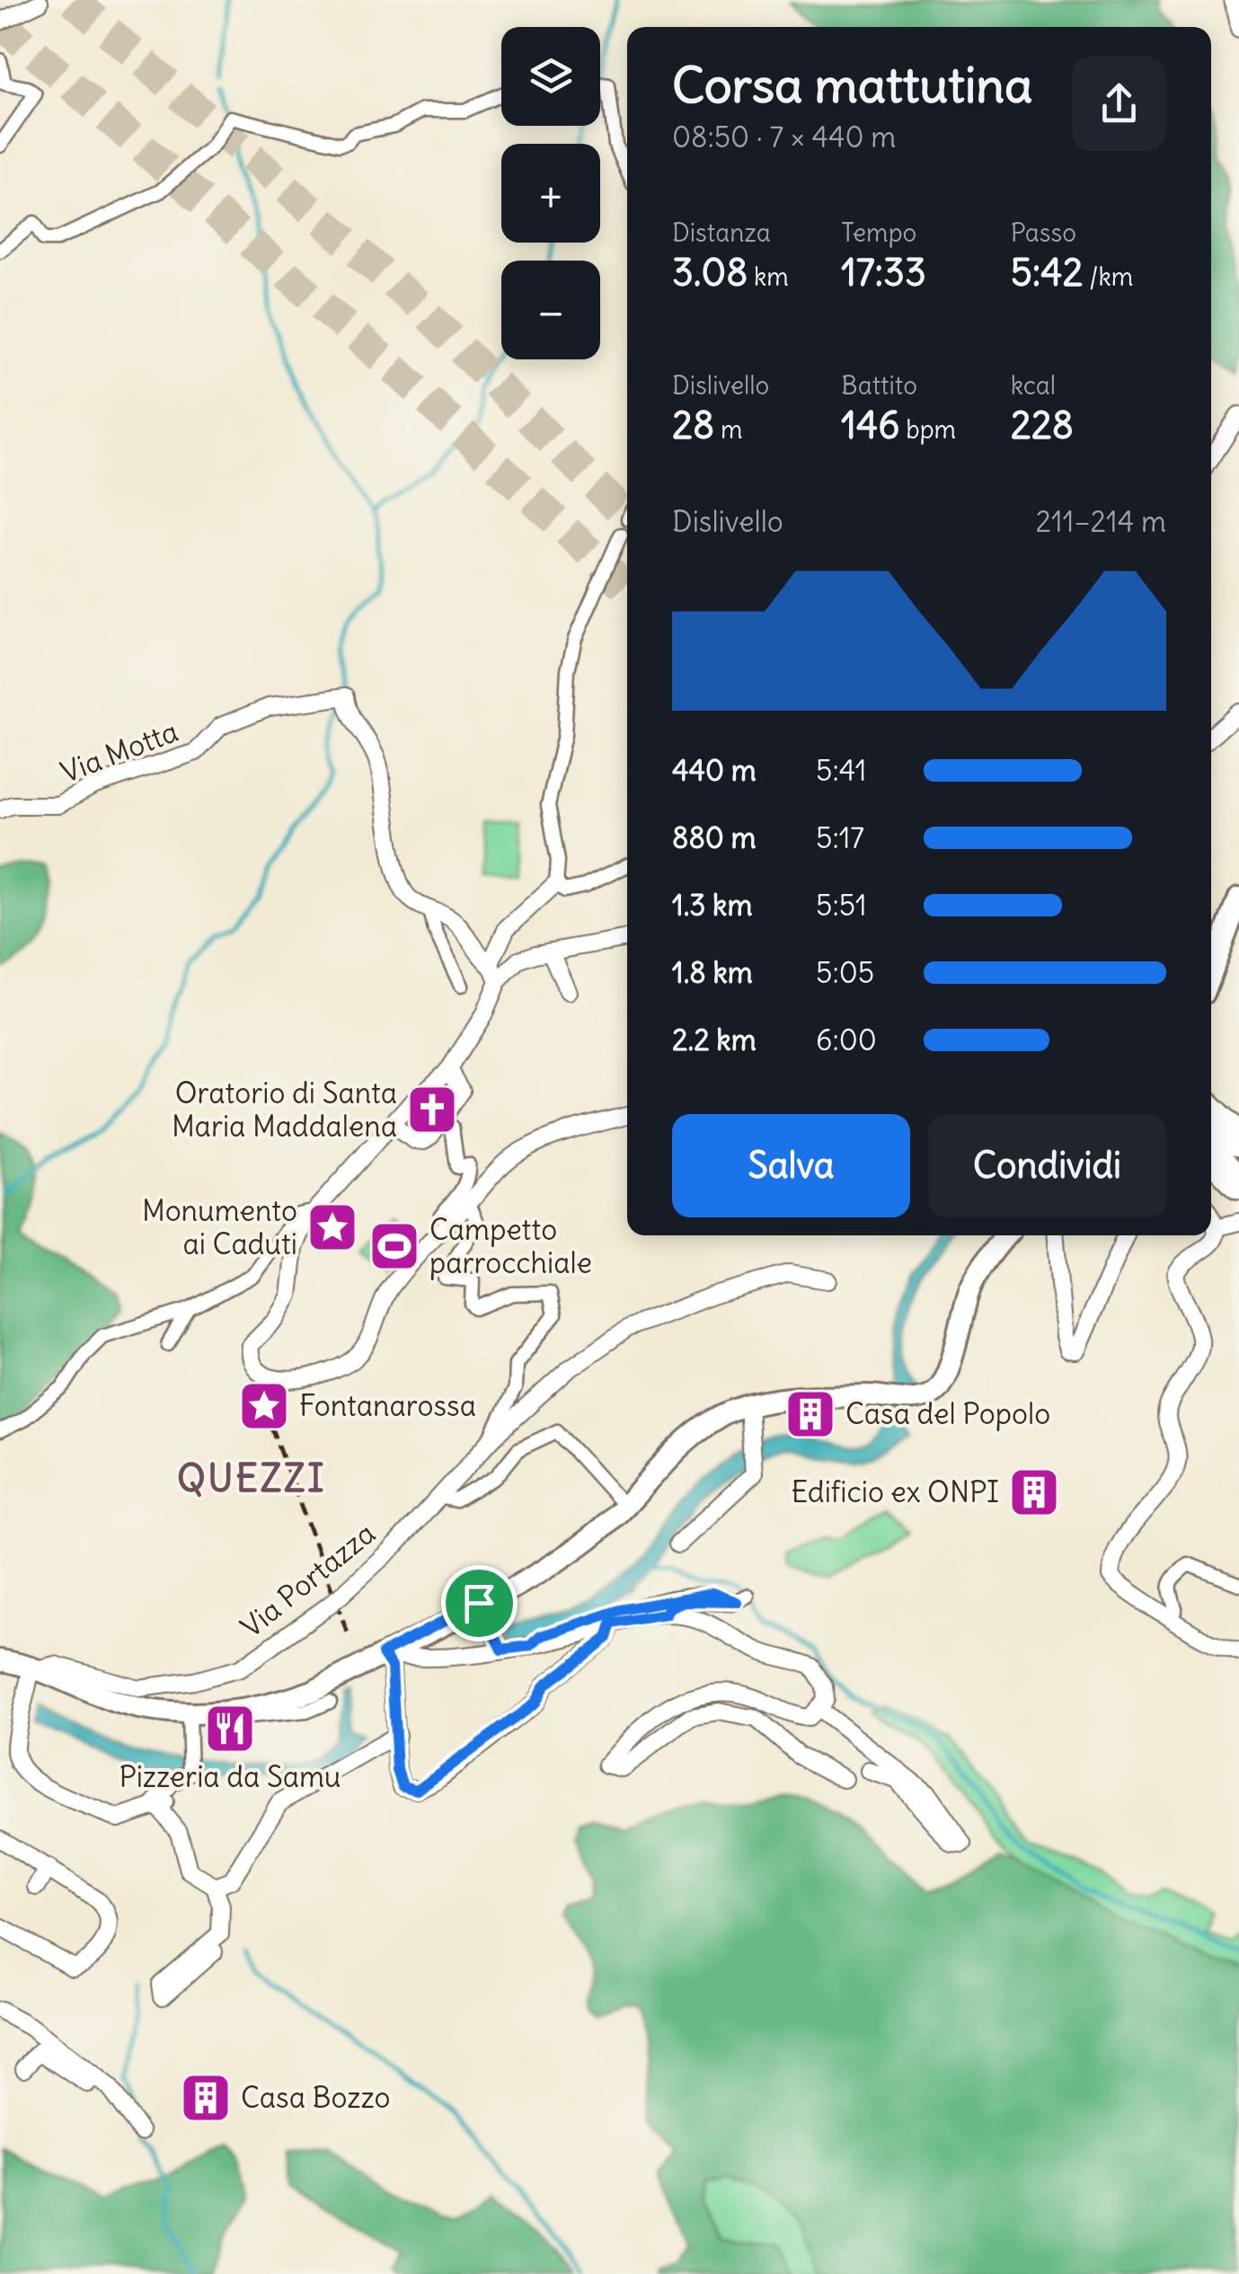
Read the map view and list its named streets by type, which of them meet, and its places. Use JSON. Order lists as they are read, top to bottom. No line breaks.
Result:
{"streets":{"street":["Via Motta","Via Portazza"]},"districts":["QUEZZI"],"places":{"church":["Oratorio di Santa Maria Maddalena"],"place":["Monumento ai Caduti","Fontanarossa"],"sports":["Campetto parrocchiale"],"building":["Casa del Popolo","Edificio ex ONPI","Casa Bozzo"],"restaurant":["Pizzeria da Samu"]},"page":{"map_buttons":["+","−"],"heading":["Corsa mattutina","08:50 · 7 × 440 m"],"stats":[["Distanza","3.08 km"],["Tempo","17:33"],["Passo","5:42 /km"],["Dislivello","28 m"],["Battito","146 bpm"],["kcal","228"]],"chart":["Dislivello","211–214 m"],"list":[{"name":"440 m","note":"5:41"},{"name":"880 m","note":"5:17"},{"name":"1.3 km","note":"5:51"},{"name":"1.8 km","note":"5:05"},{"name":"2.2 km","note":"6:00"}],"buttons":["Salva","Condividi"]}}
